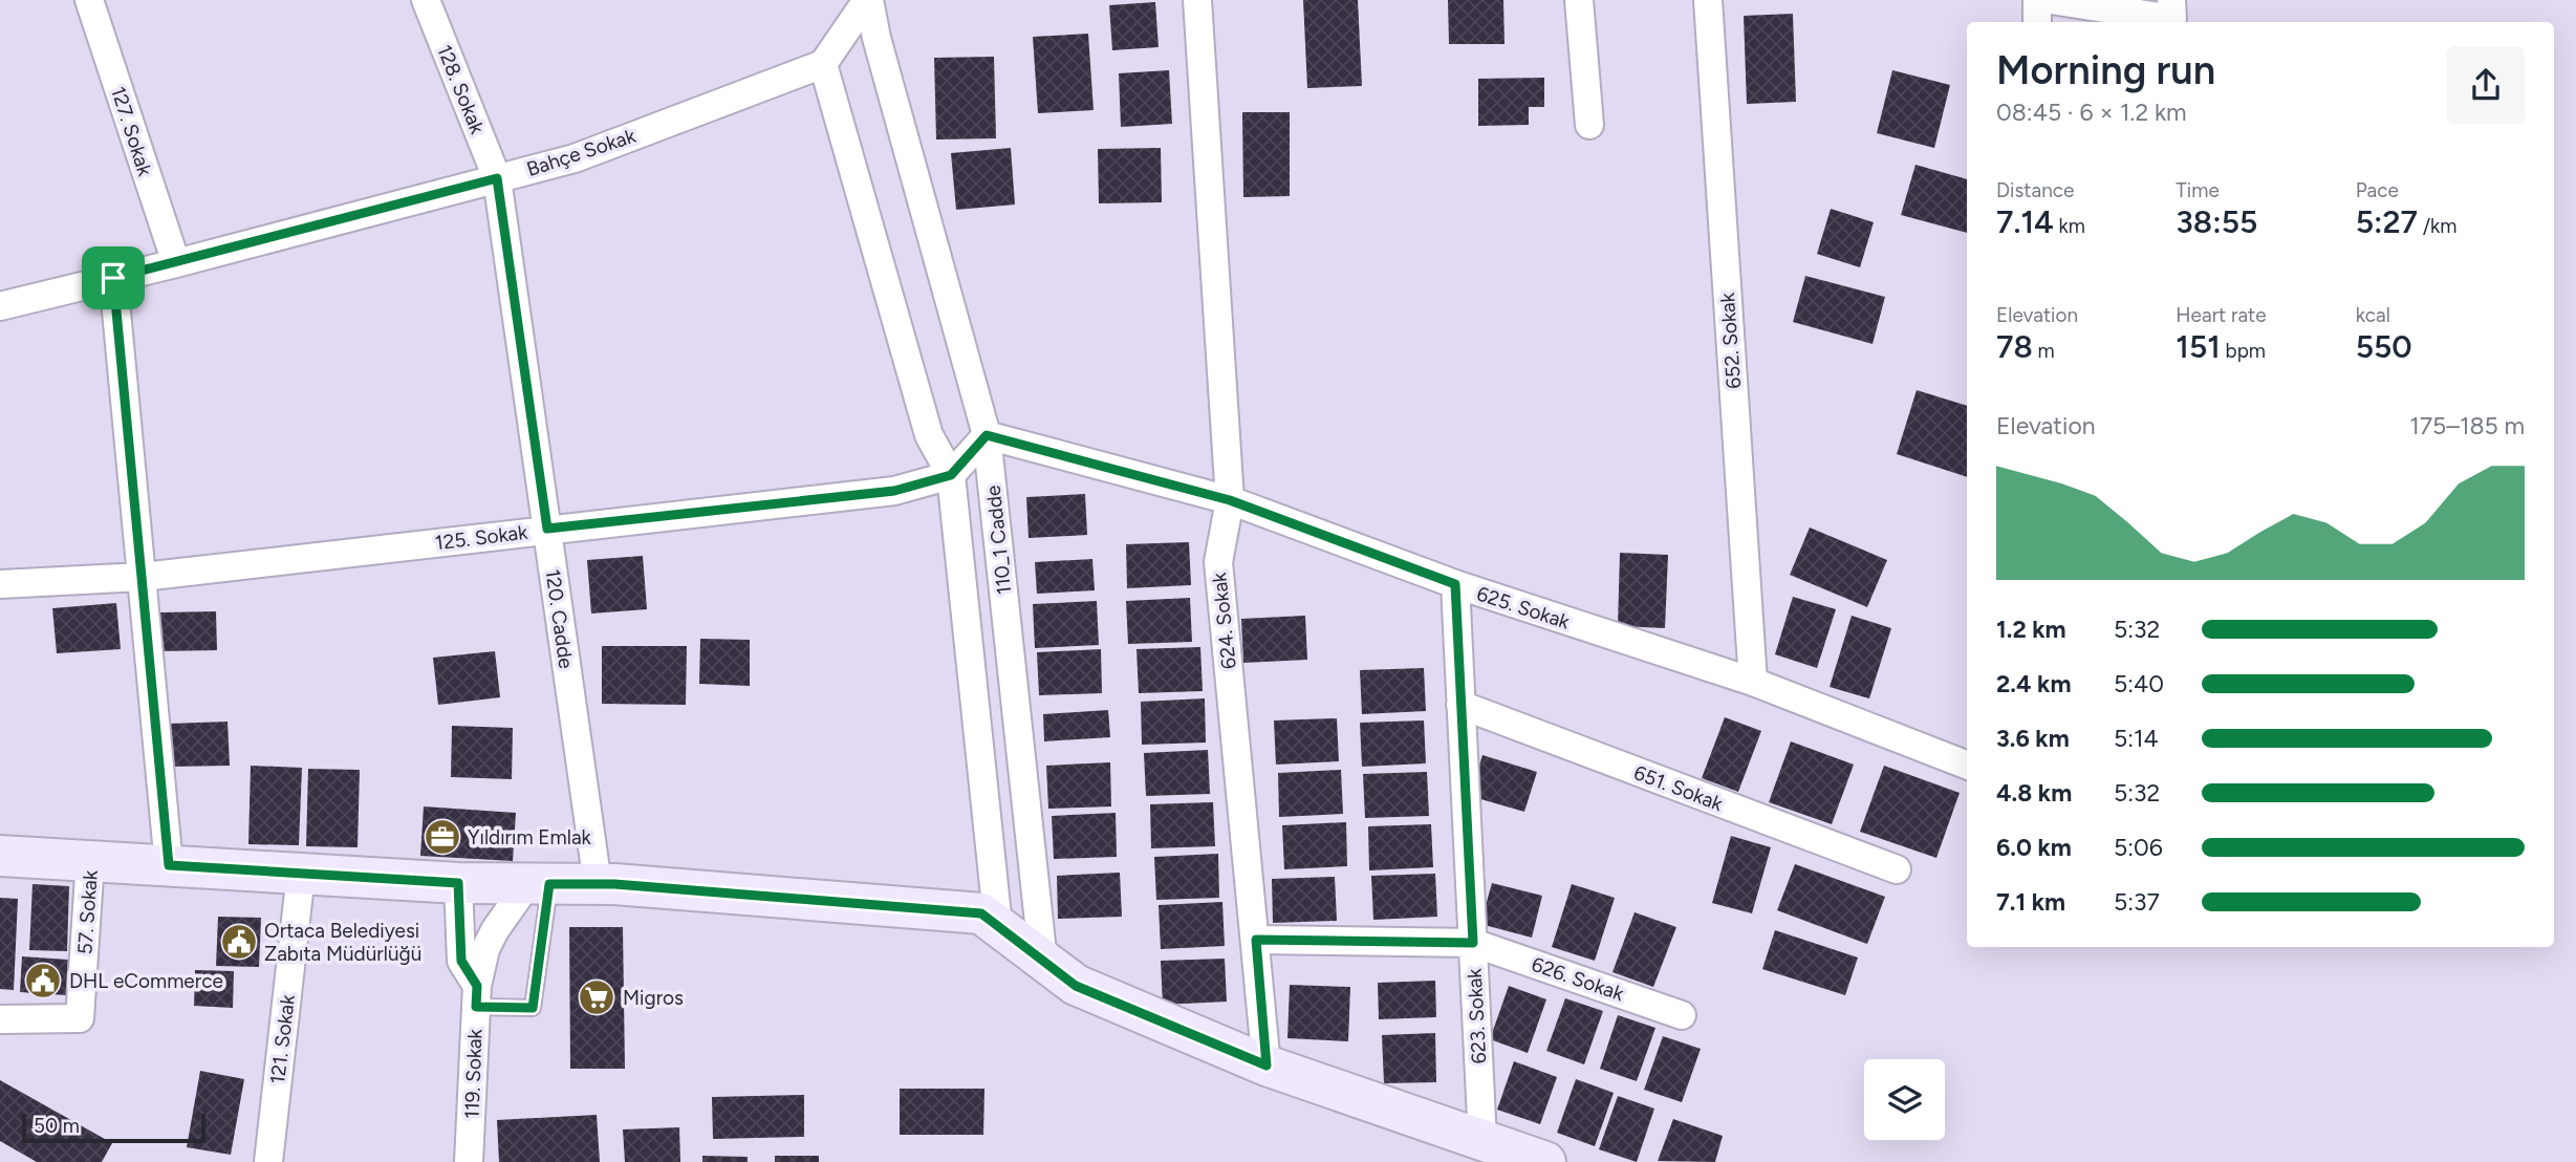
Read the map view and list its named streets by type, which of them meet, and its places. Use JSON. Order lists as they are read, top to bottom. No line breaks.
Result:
{"streets":{"street":["128. Sokak","127. Sokak","Bahçe Sokak","652. Sokak","125. Sokak","110_1 Cadde","625. Sokak","120. Cadde","624. Sokak","651. Sokak","57. Sokak","626. Sokak","623. Sokak","121. Sokak","119. Sokak"]},"crossings":[["128. Sokak","Bahçe Sokak"],["128. Sokak","120. Cadde"],["127. Sokak","Bahçe Sokak"],["Bahçe Sokak","110_1 Cadde"],["Bahçe Sokak","120. Cadde"],["652. Sokak","625. Sokak"],["125. Sokak","110_1 Cadde"],["125. Sokak","120. Cadde"],["110_1 Cadde","625. Sokak"],["625. Sokak","624. Sokak"],["625. Sokak","623. Sokak"],["624. Sokak","626. Sokak"],["651. Sokak","623. Sokak"],["626. Sokak","623. Sokak"]],"places":{"office":["Yıldırım Emlak"],"public building":["Ortaca Belediyesi Zabıta Müdürlüğü","DHL eCommerce"],"supermarket":["Migros"]},"scale_bar":"50 m","page":{"heading":["Morning run","08:45 · 6 × 1.2 km"],"stats":[["Distance","7.14 km"],["Time","38:55"],["Pace","5:27 /km"],["Elevation","78 m"],["Heart rate","151 bpm"],["kcal","550"]],"chart":["Elevation","175–185 m"],"list":[{"name":"1.2 km","note":"5:32"},{"name":"2.4 km","note":"5:40"},{"name":"3.6 km","note":"5:14"},{"name":"4.8 km","note":"5:32"},{"name":"6.0 km","note":"5:06"},{"name":"7.1 km","note":"5:37"}],"scale":"50 m"}}
